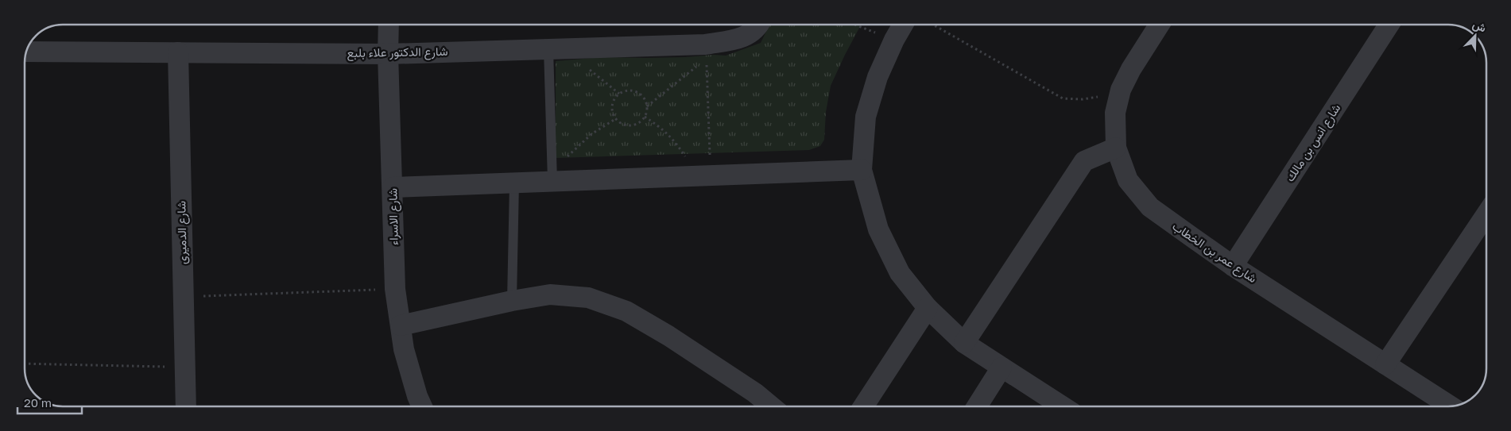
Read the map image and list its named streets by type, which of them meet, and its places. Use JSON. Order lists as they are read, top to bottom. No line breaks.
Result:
{"streets":{"street":["شارع الدكتور علاء بلبع","شارع انس بن مالك","شارع الاسراء","شارع الدميرى","شارع عمر بن الخطاب"]},"crossings":[["شارع الدكتور علاء بلبع","شارع الاسراء"],["شارع الدكتور علاء بلبع","شارع الدميرى"],["شارع انس بن مالك","شارع عمر بن الخطاب"]],"scale_bar":"20 m","north":"top right"}
